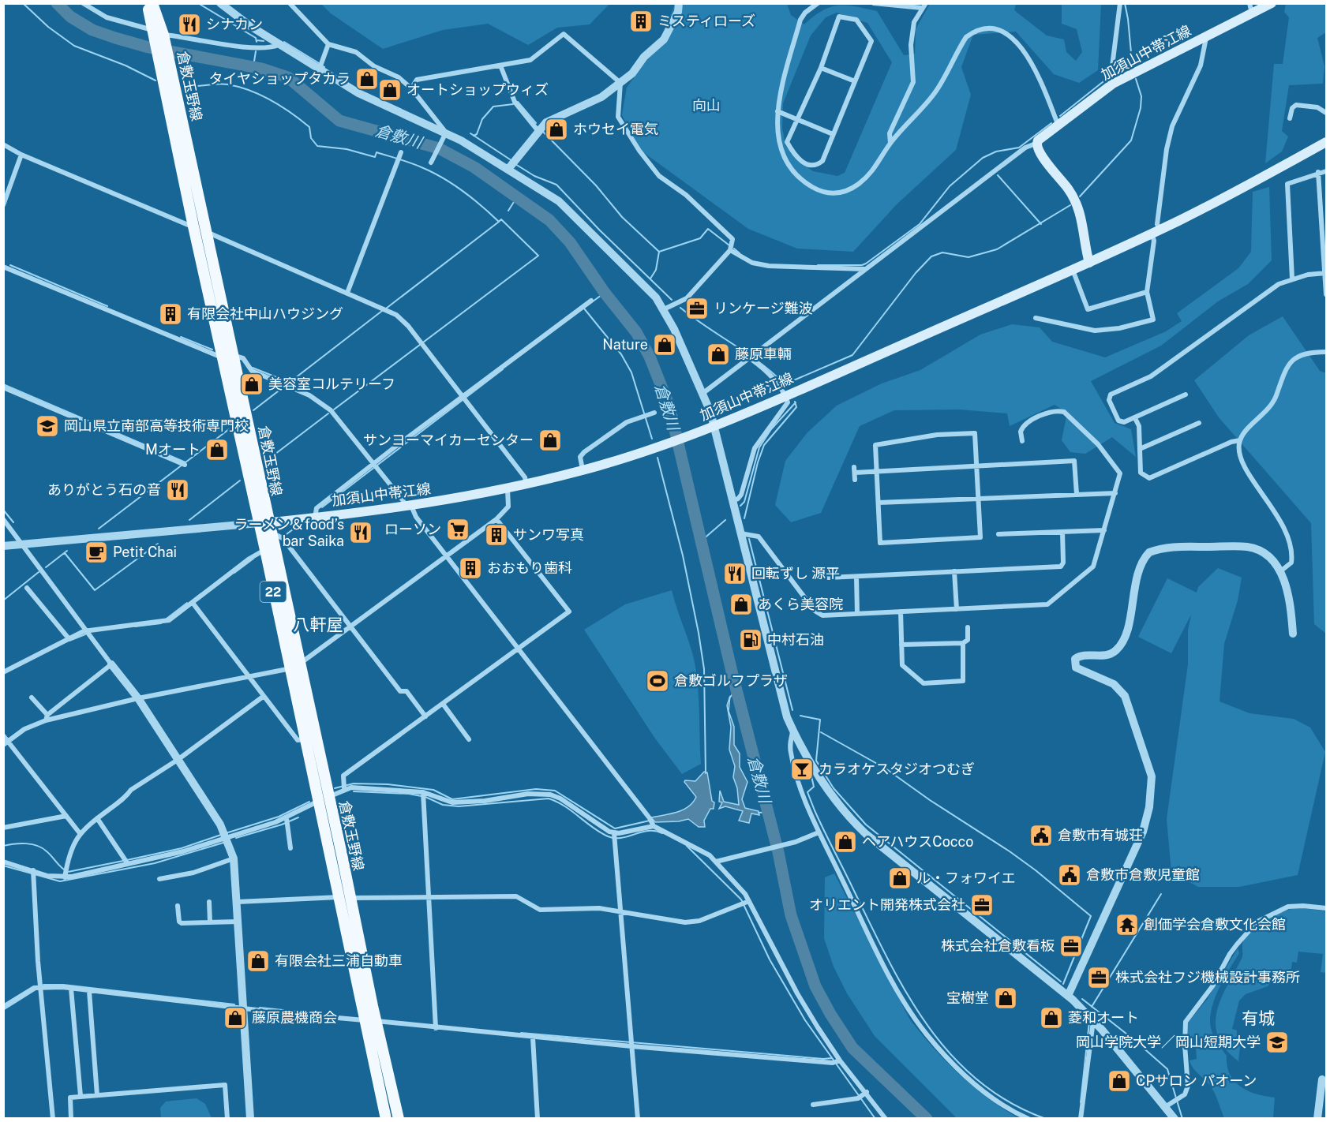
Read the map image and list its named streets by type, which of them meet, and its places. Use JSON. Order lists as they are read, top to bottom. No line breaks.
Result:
{"streets":{"main road":["加須山中帯江線","倉敷玉野線","22"]},"crossings":[["加須山中帯江線","倉敷玉野線"]],"districts":["八軒屋","有城"],"water":["倉敷川"],"parks":["向山"],"places":{"building":["ミスティローズ","有限会社中山ハウジング","サンワ写真","おおもり歯科"],"restaurant":["シナカン","ありがとう石の音","ラーメン＆food’s bar Saika","回転ずし 源平"],"shop":["タイヤショップタカラ","オートショップウィズ","ホウセイ電気","Nature","藤原車輛","美容室コルテリーフ","サンヨーマイカーセンター","Mオート","あくら美容院","ヘアハウスCocco","ル・フォワイエ","有限会社三浦自動車","宝樹堂","藤原農機商会","菱和オート","CPサロン パオーン"],"office":["リンケージ難波","オリエント開発株式会社","株式会社倉敷看板","株式会社フジ機械設計事務所"],"school or university":["岡山県立南部高等技術専門校","岡山学院大学／岡山短期大学"],"supermarket":["ローソン"],"cafe":["Petit Chai"],"fuel station":["中村石油"],"sports":["倉敷ゴルフプラザ"],"bar":["カラオケスタジオつむぎ"],"public building":["倉敷市有城荘","倉敷市倉敷児童館"],"temple":["創価学会倉敷文化会館"]}}
